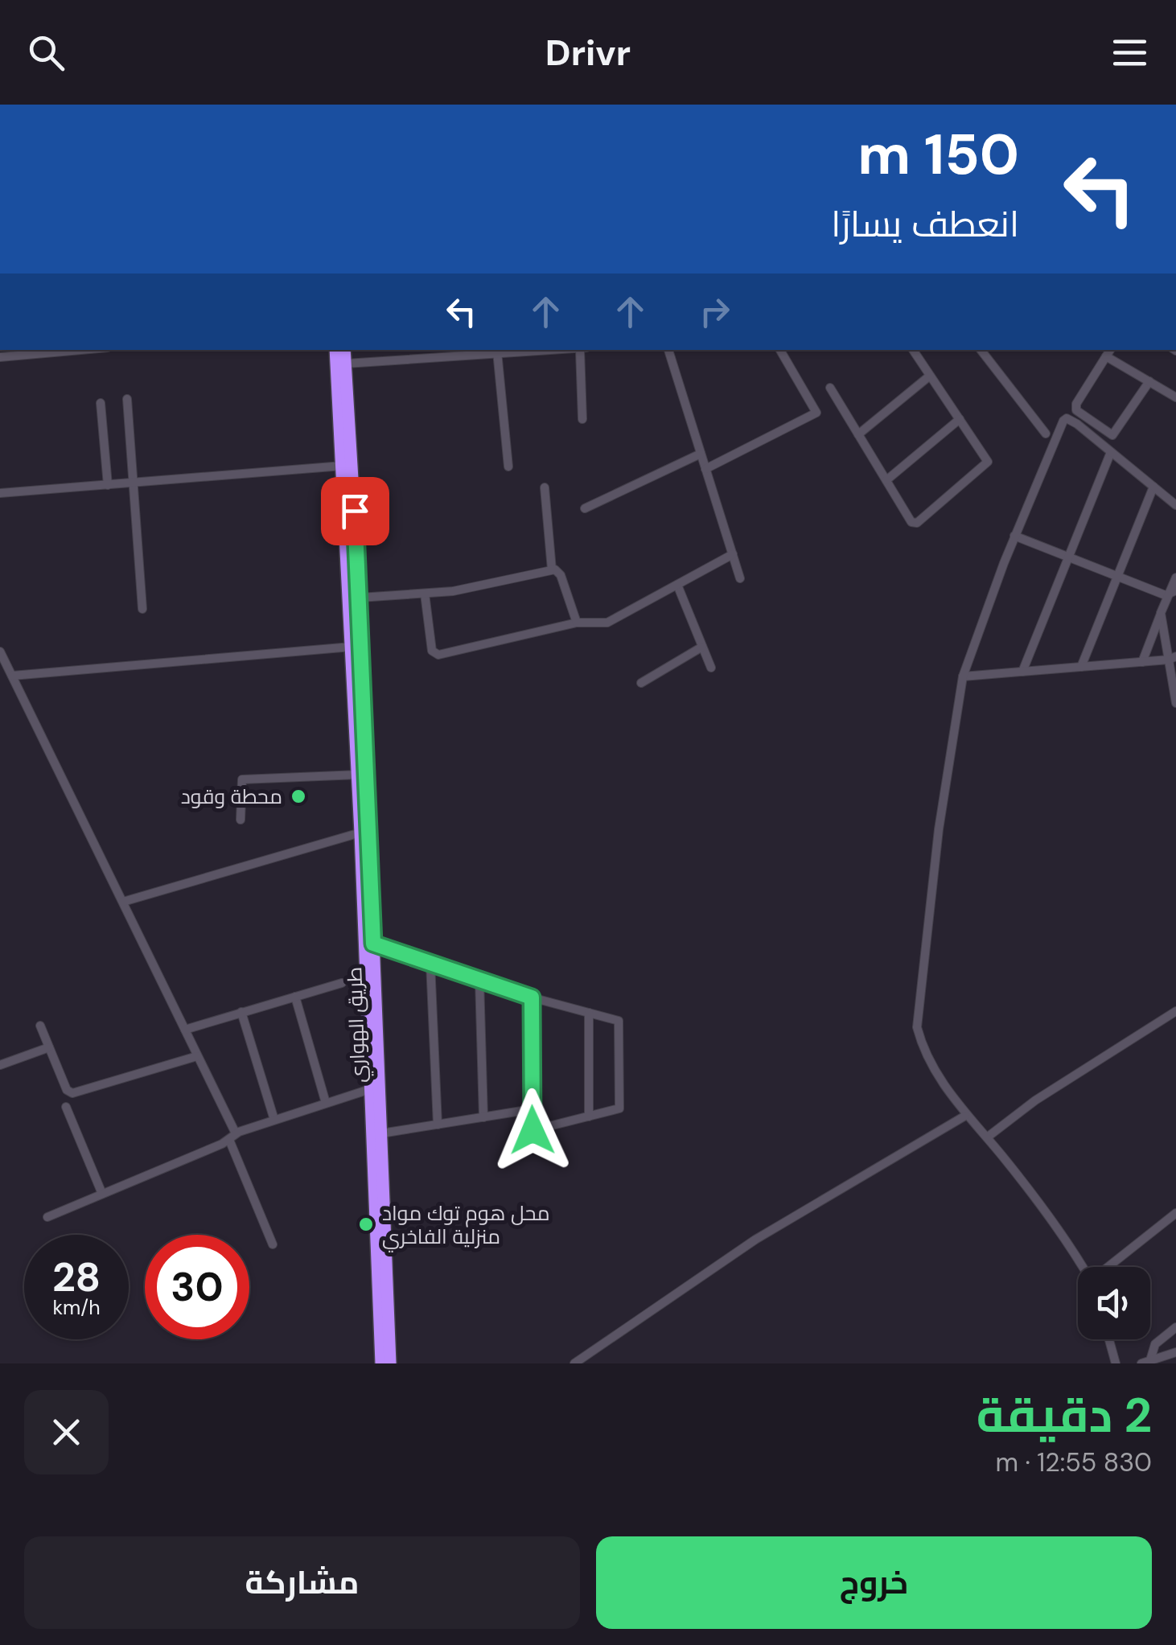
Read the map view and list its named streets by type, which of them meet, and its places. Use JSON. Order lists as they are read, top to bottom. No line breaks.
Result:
{"streets":{"highway":["طريق الهواري"]},"places":["محطة وقود","محل هوم توك مواد منزلية الفاخري"],"page":{"header":"Drivr","turn":["150 m","انعطف يسارًا"],"speed":"28 km/h","limit":"30","heading":["2 دقيقة","830 m · 12:55"],"buttons":["خروج","مشاركة"]}}
